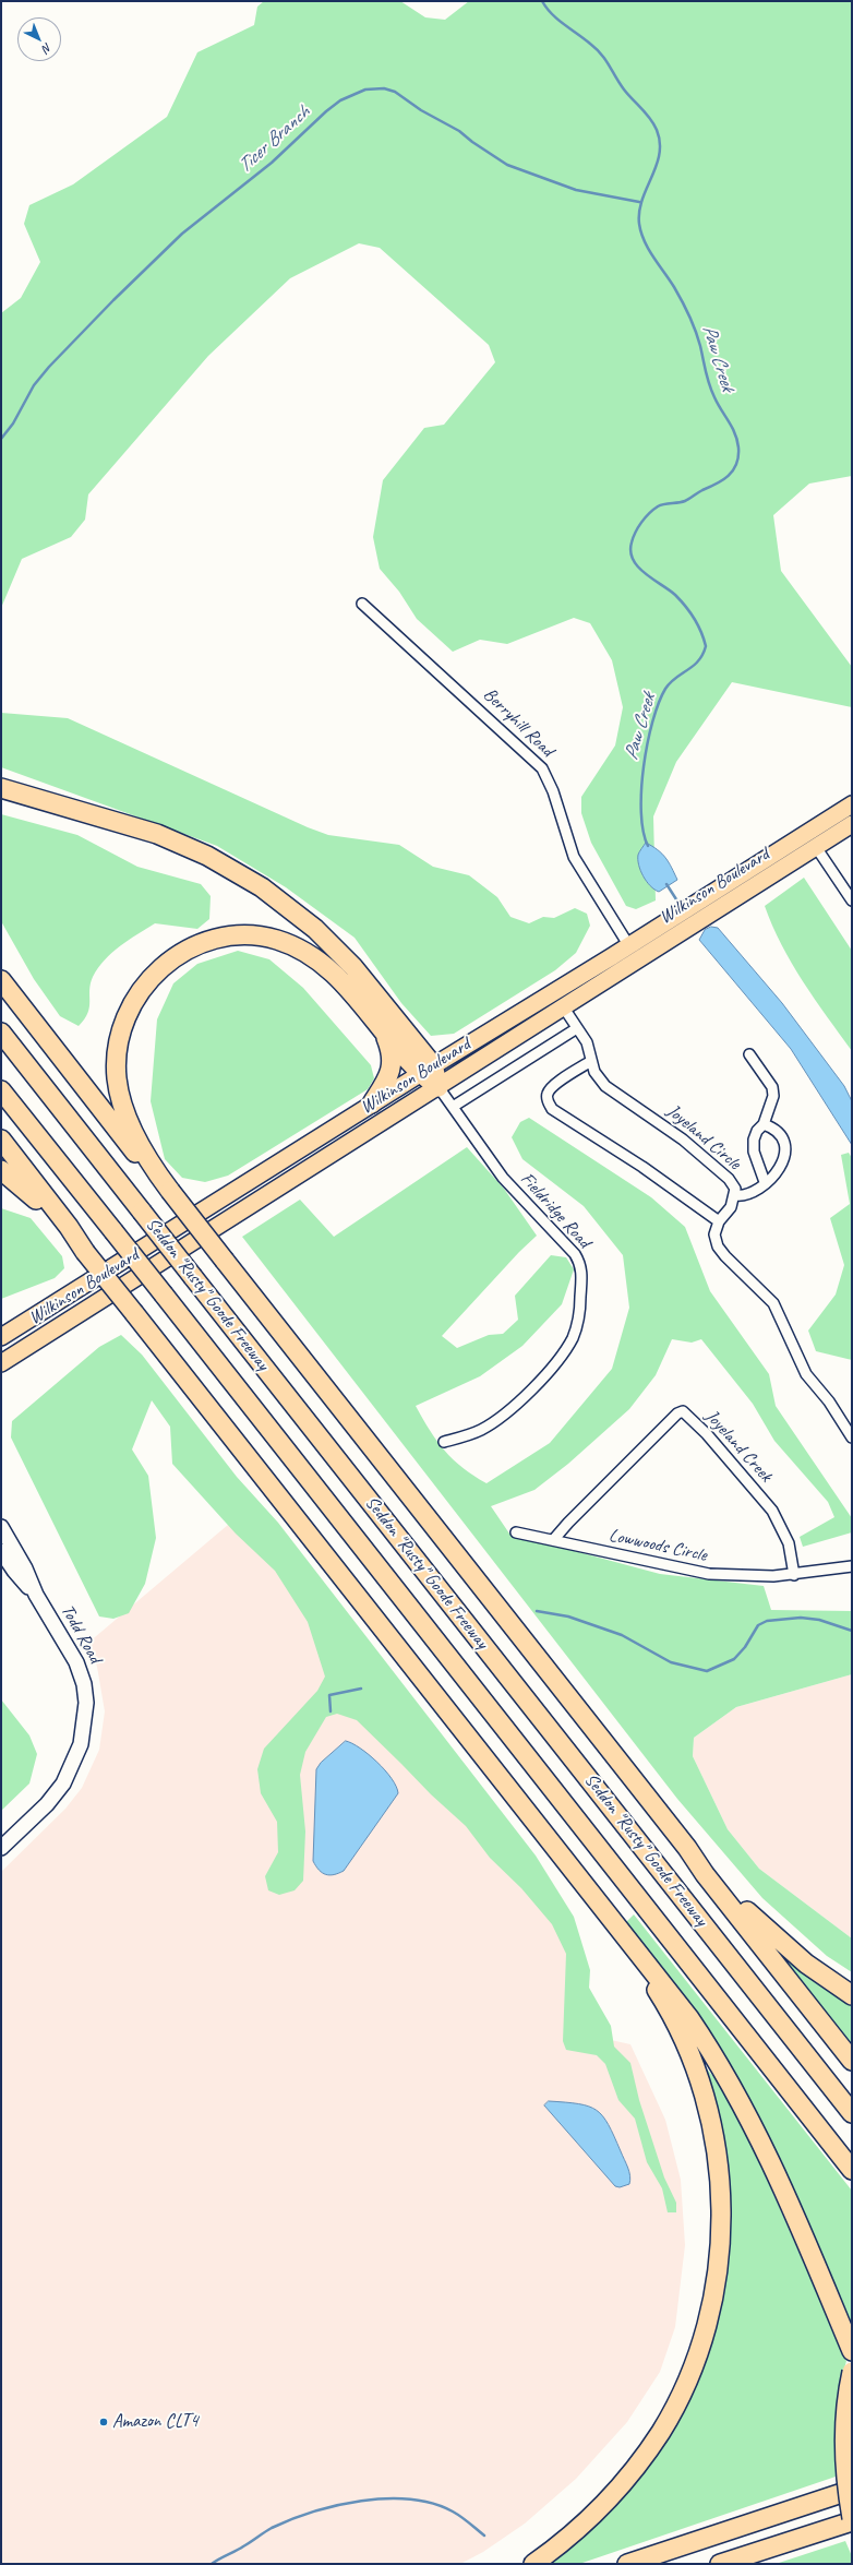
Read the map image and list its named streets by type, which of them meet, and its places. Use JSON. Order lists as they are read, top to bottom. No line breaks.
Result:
{"streets":{"highway":["Seddon \"Rusty\" Goode Freeway"],"main road":["Wilkinson Boulevard"],"street":["Berryhill Road","Joyeland Circle","Fieldridge Road","Joyeland Creek","Lowwoods Circle","Todd Road"]},"crossings":[["Berryhill Road","Wilkinson Boulevard"],["Wilkinson Boulevard","Joyeland Circle"],["Wilkinson Boulevard","Fieldridge Road"],["Joyeland Creek","Lowwoods Circle"]],"water":["Ticer Branch","Paw Creek"],"places":["Amazon CLT4"],"north":"bottom right"}
